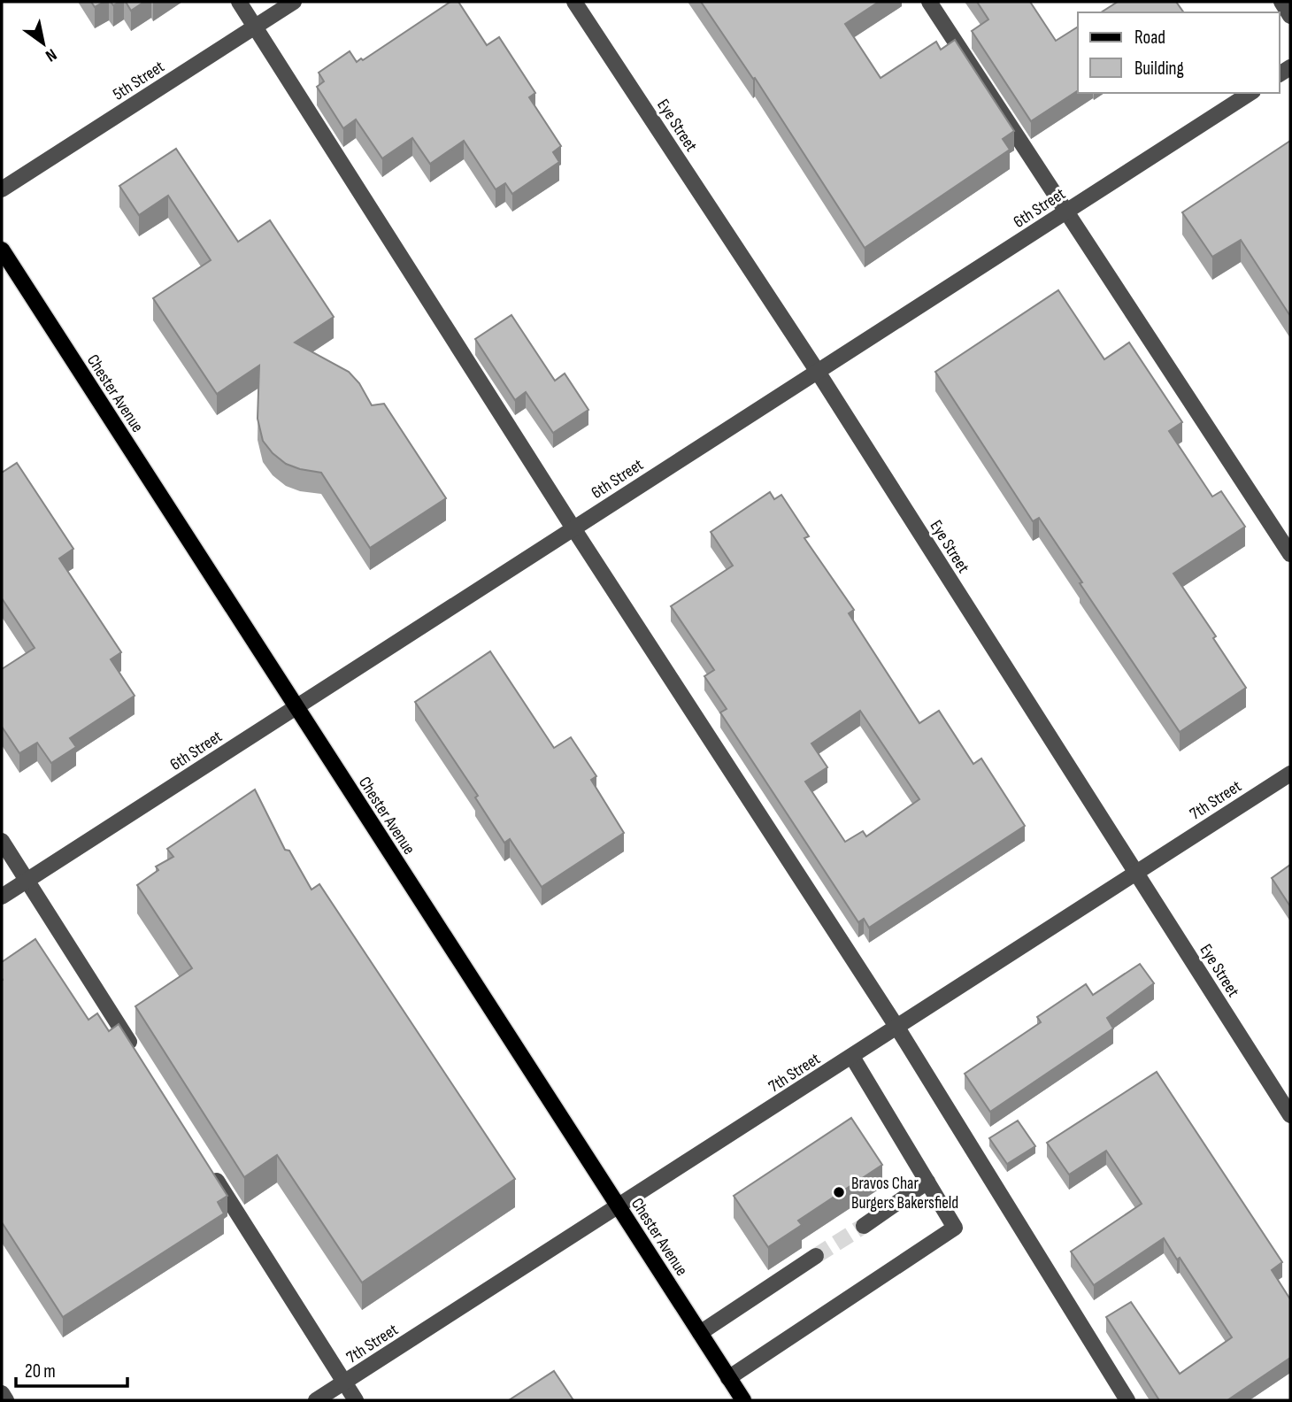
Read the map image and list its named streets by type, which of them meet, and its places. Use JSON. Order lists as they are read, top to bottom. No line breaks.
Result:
{"streets":{"main road":["Chester Avenue"],"street":["5th Street","Eye Street","6th Street","7th Street"]},"crossings":[["Eye Street","6th Street"],["Eye Street","7th Street"],["6th Street","Chester Avenue"],["Chester Avenue","7th Street"]],"places":["Bravos Char Burgers Bakersfield"],"legend":["Road","Building"],"scale_bar":"20 m","north":"bottom right"}
